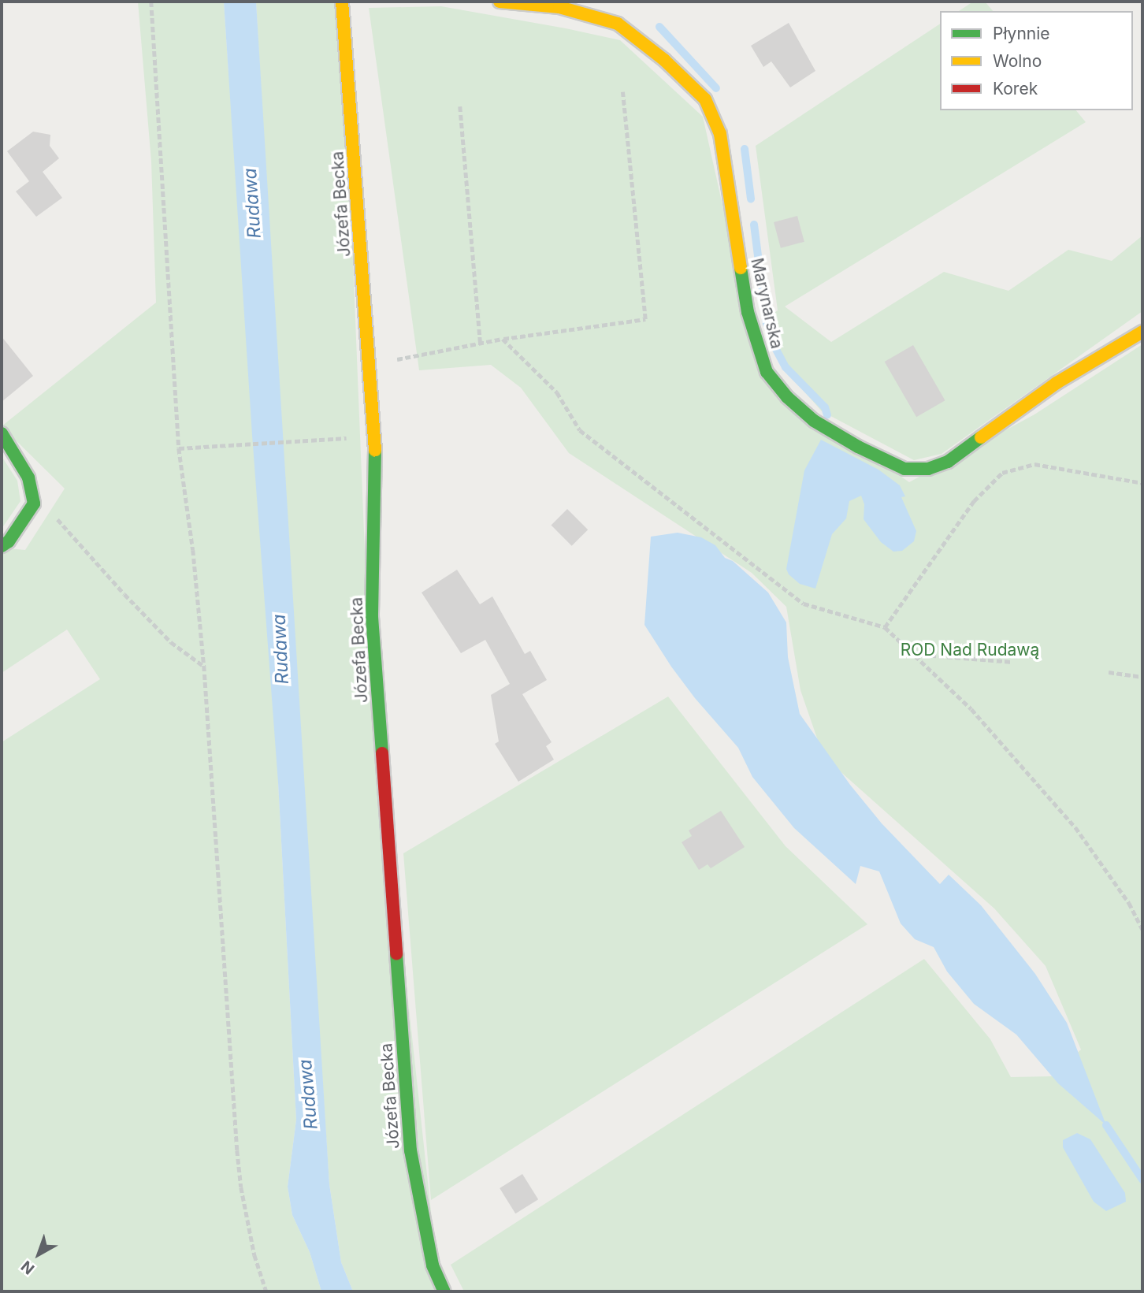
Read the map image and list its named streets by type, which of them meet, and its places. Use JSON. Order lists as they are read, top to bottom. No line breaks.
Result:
{"streets":{"street":["Józefa Becka","Marynarska"]},"water":["Rudawa"],"parks":["ROD Nad Rudawą"],"legend":["Płynnie","Wolno","Korek"],"north":"bottom left"}
